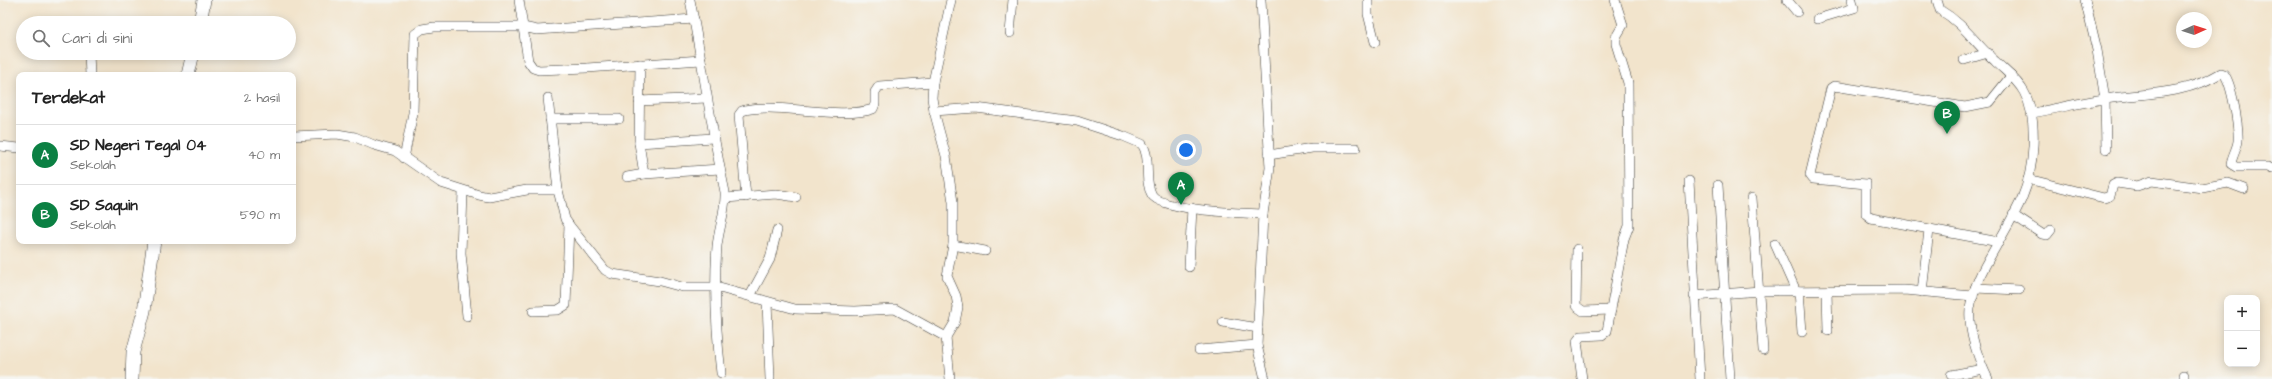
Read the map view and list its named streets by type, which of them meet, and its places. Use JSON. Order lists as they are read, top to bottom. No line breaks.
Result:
{"north":"right","page":{"search":"Cari di sini","heading":["Terdekat","2 hasil"],"pins":["B","A"],"list":[{"mark":"A","name":"SD Negeri Tegal 04","note":"Sekolah","value":"40 m"},{"mark":"B","name":"SD Saquin","note":"Sekolah","value":"590 m"}],"map_buttons":["+","−"]}}
